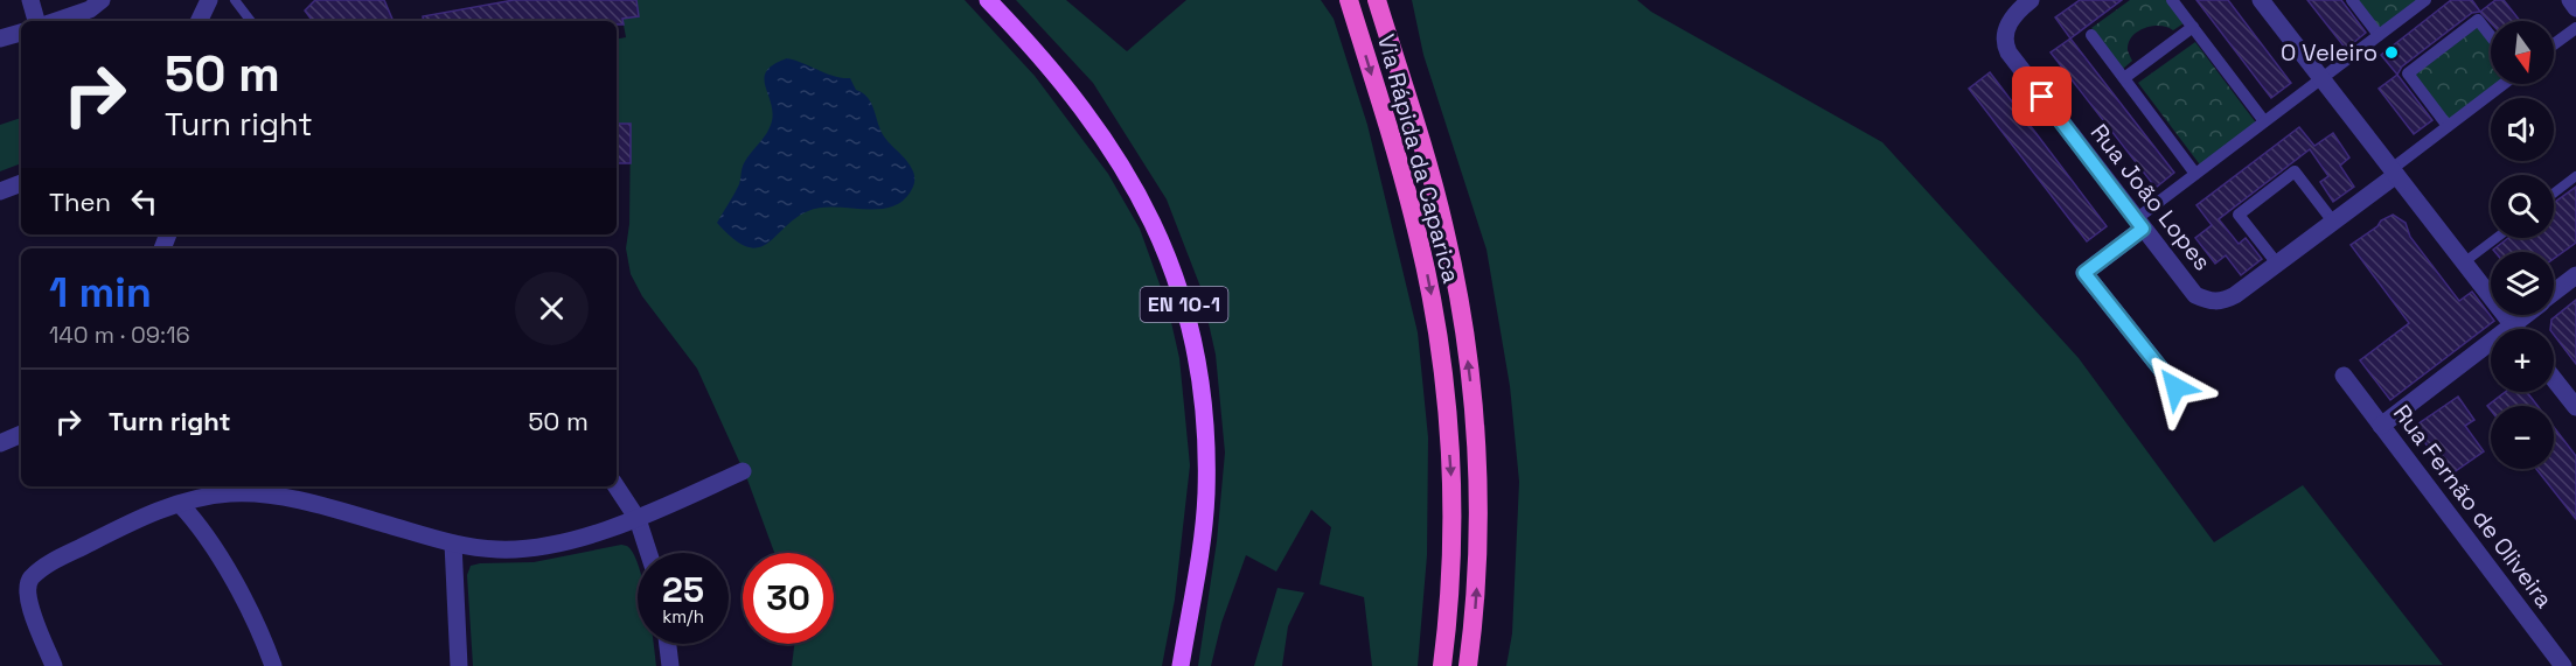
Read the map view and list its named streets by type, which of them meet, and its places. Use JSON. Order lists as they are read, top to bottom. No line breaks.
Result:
{"streets":{"highway":["Via Rápida da Caparica"],"main road":["EN 10-1"],"street":["Rua João Lopes","Rua Fernão de Oliveira"]},"places":["O Veleiro"],"north":"bottom","page":{"map_buttons":["+","−"],"turn":["50 m","Turn right"],"then":"Then","heading":["1 min","140 m · 09:16"],"list":[{"name":"Turn right","value":"50 m"}],"speed":"25 km/h","limit":"30"}}
